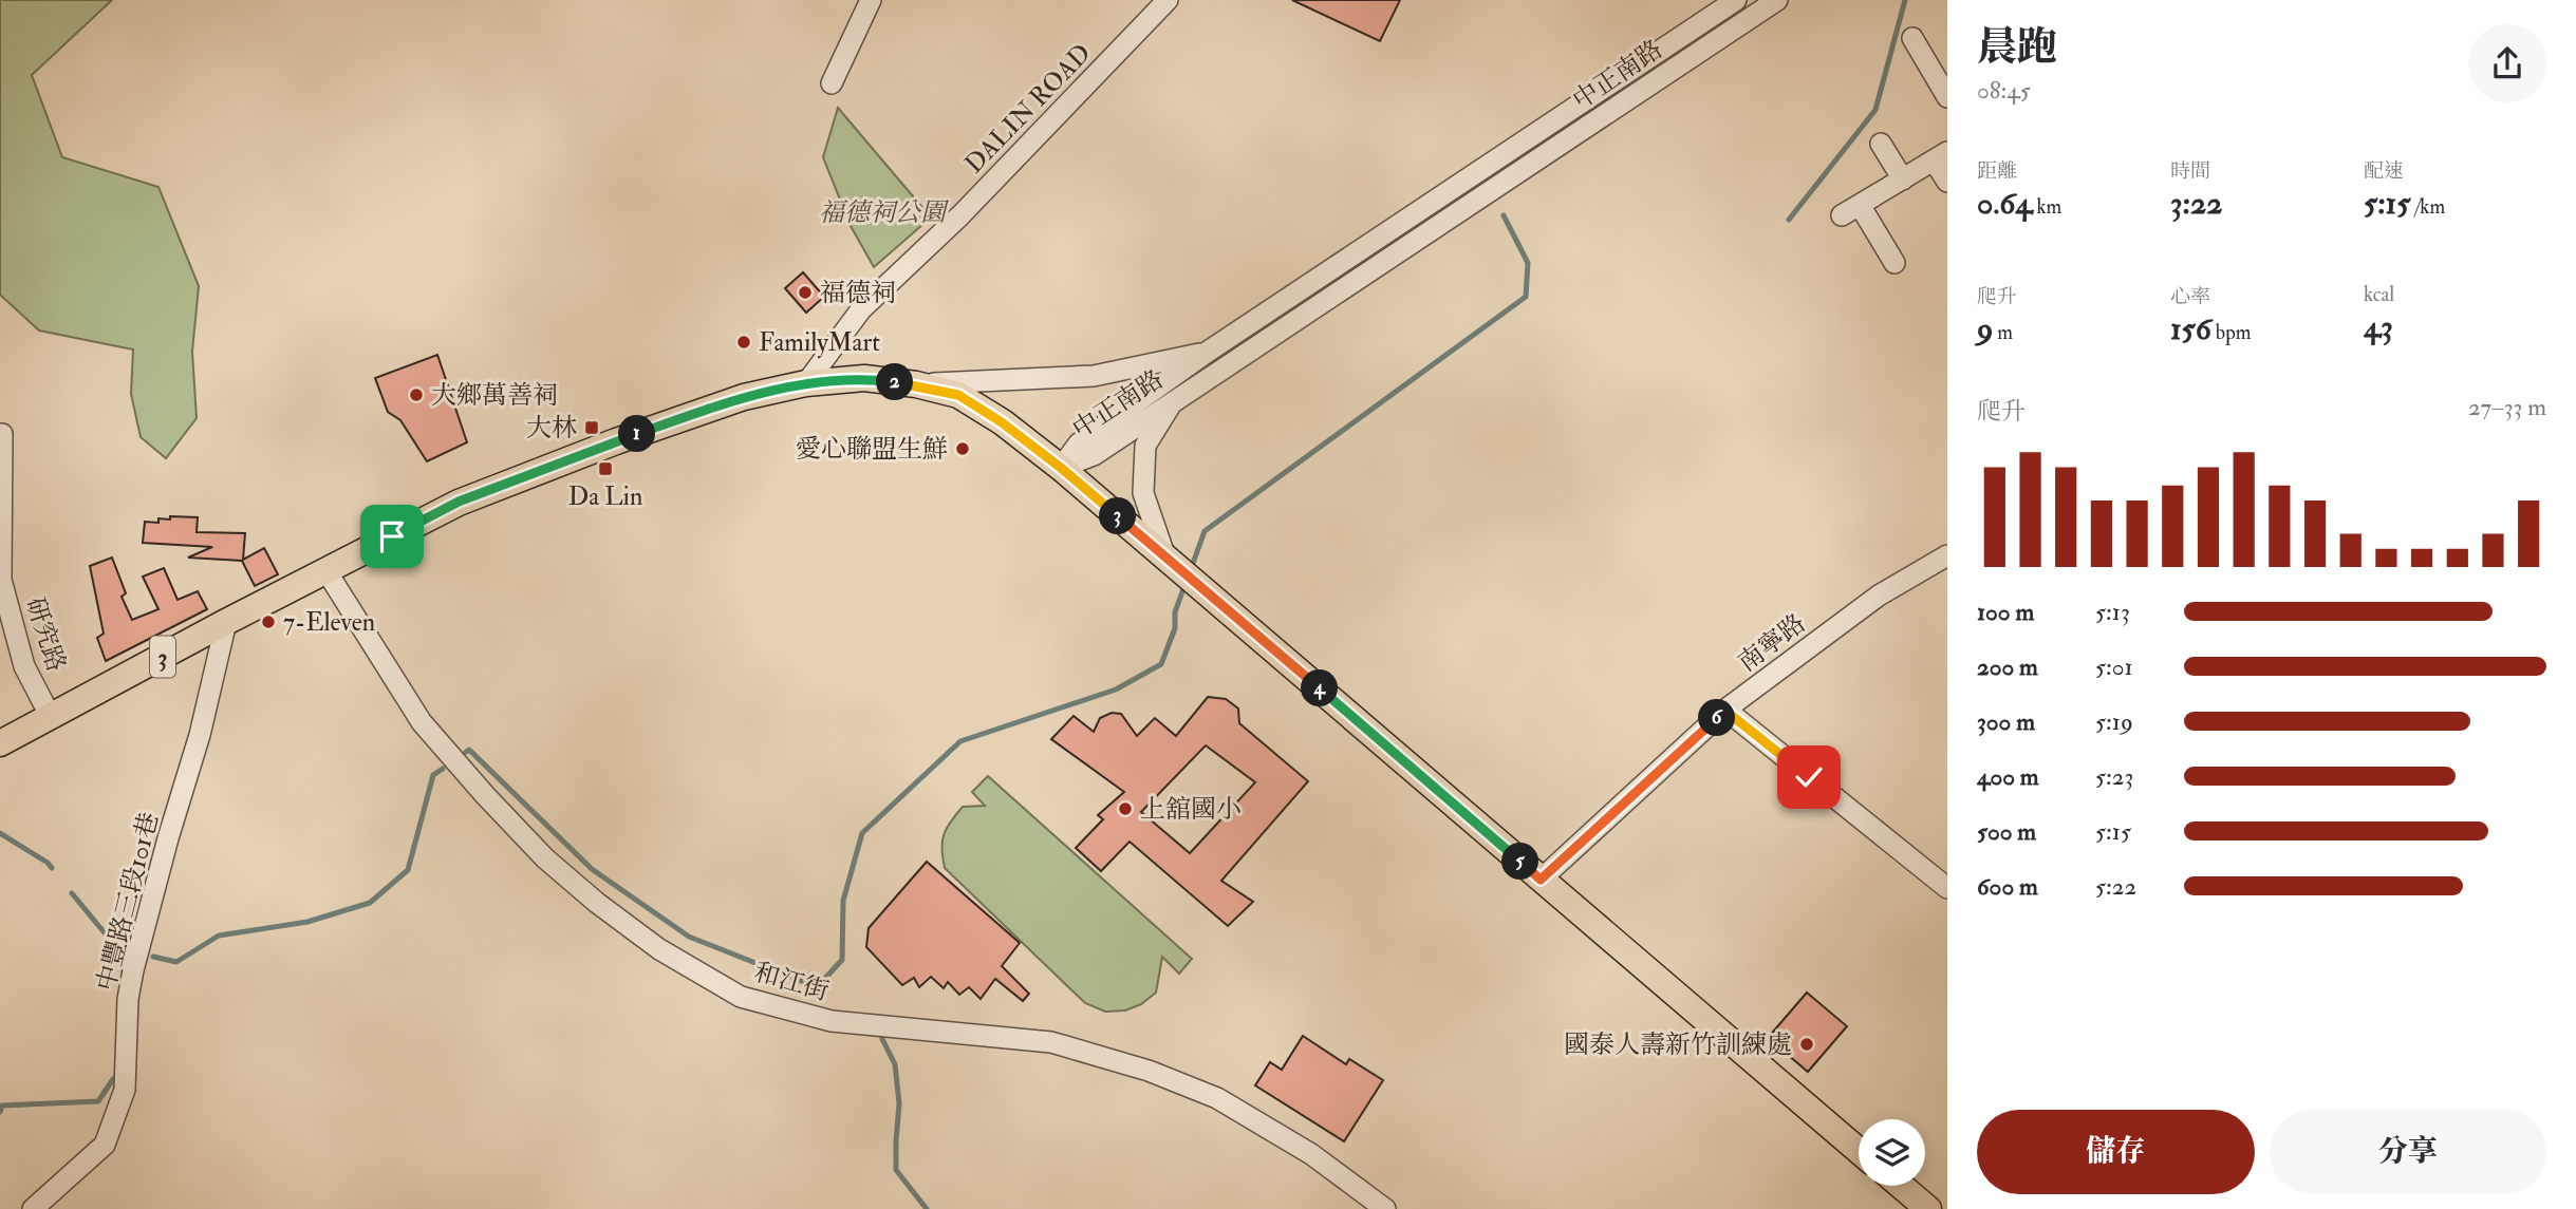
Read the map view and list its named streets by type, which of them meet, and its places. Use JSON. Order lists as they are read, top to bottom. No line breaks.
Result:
{"streets":{"main road":["3"],"street":["中正南路","DALIN ROAD","研究路","南寧路","中豐路三段101巷","和江街"]},"crossings":[["中正南路","3"],["DALIN ROAD","3"],["研究路","3"],["南寧路","3"],["3","中豐路三段101巷"],["3","和江街"]],"parks":["福德祠公園"],"places":{"other":["福德祠","FamilyMart","大鄉萬善祠","愛心聯盟生鮮","7-Eleven","上舘國小","國泰人壽新竹訓練處"],"transit":["大林","Da Lin"]},"page":{"heading":["晨跑","08:45"],"stats":[["距離","0.64 km"],["時間","3:22"],["配速","5:15 /km"],["爬升","9 m"],["心率","156 bpm"],["kcal","43"]],"pins":["2","1","3","4","6","5"],"chart":["爬升","27–33 m"],"list":[{"name":"100 m","note":"5:13"},{"name":"200 m","note":"5:01"},{"name":"300 m","note":"5:19"},{"name":"400 m","note":"5:23"},{"name":"500 m","note":"5:15"},{"name":"600 m","note":"5:22"}],"buttons":["儲存","分享"]}}
